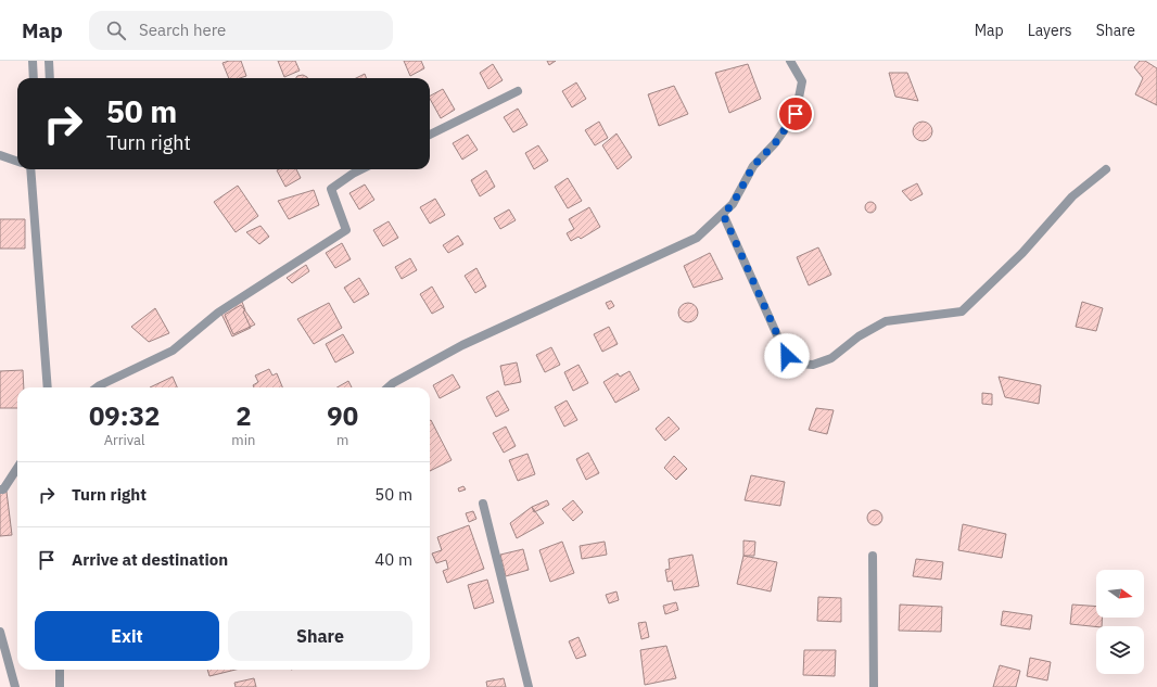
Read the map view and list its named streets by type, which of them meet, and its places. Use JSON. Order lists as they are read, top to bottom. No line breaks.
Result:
{"north":"right","page":{"header":"Map","search":"Search here","nav":["Map","Layers","Share"],"turn":["50 m","Turn right"],"eta":["09:32","Arrival","2","min","90","m"],"list":[{"name":"Turn right","value":"50 m"},{"name":"Arrive at destination","value":"40 m"}],"buttons":["Exit","Share"]}}
